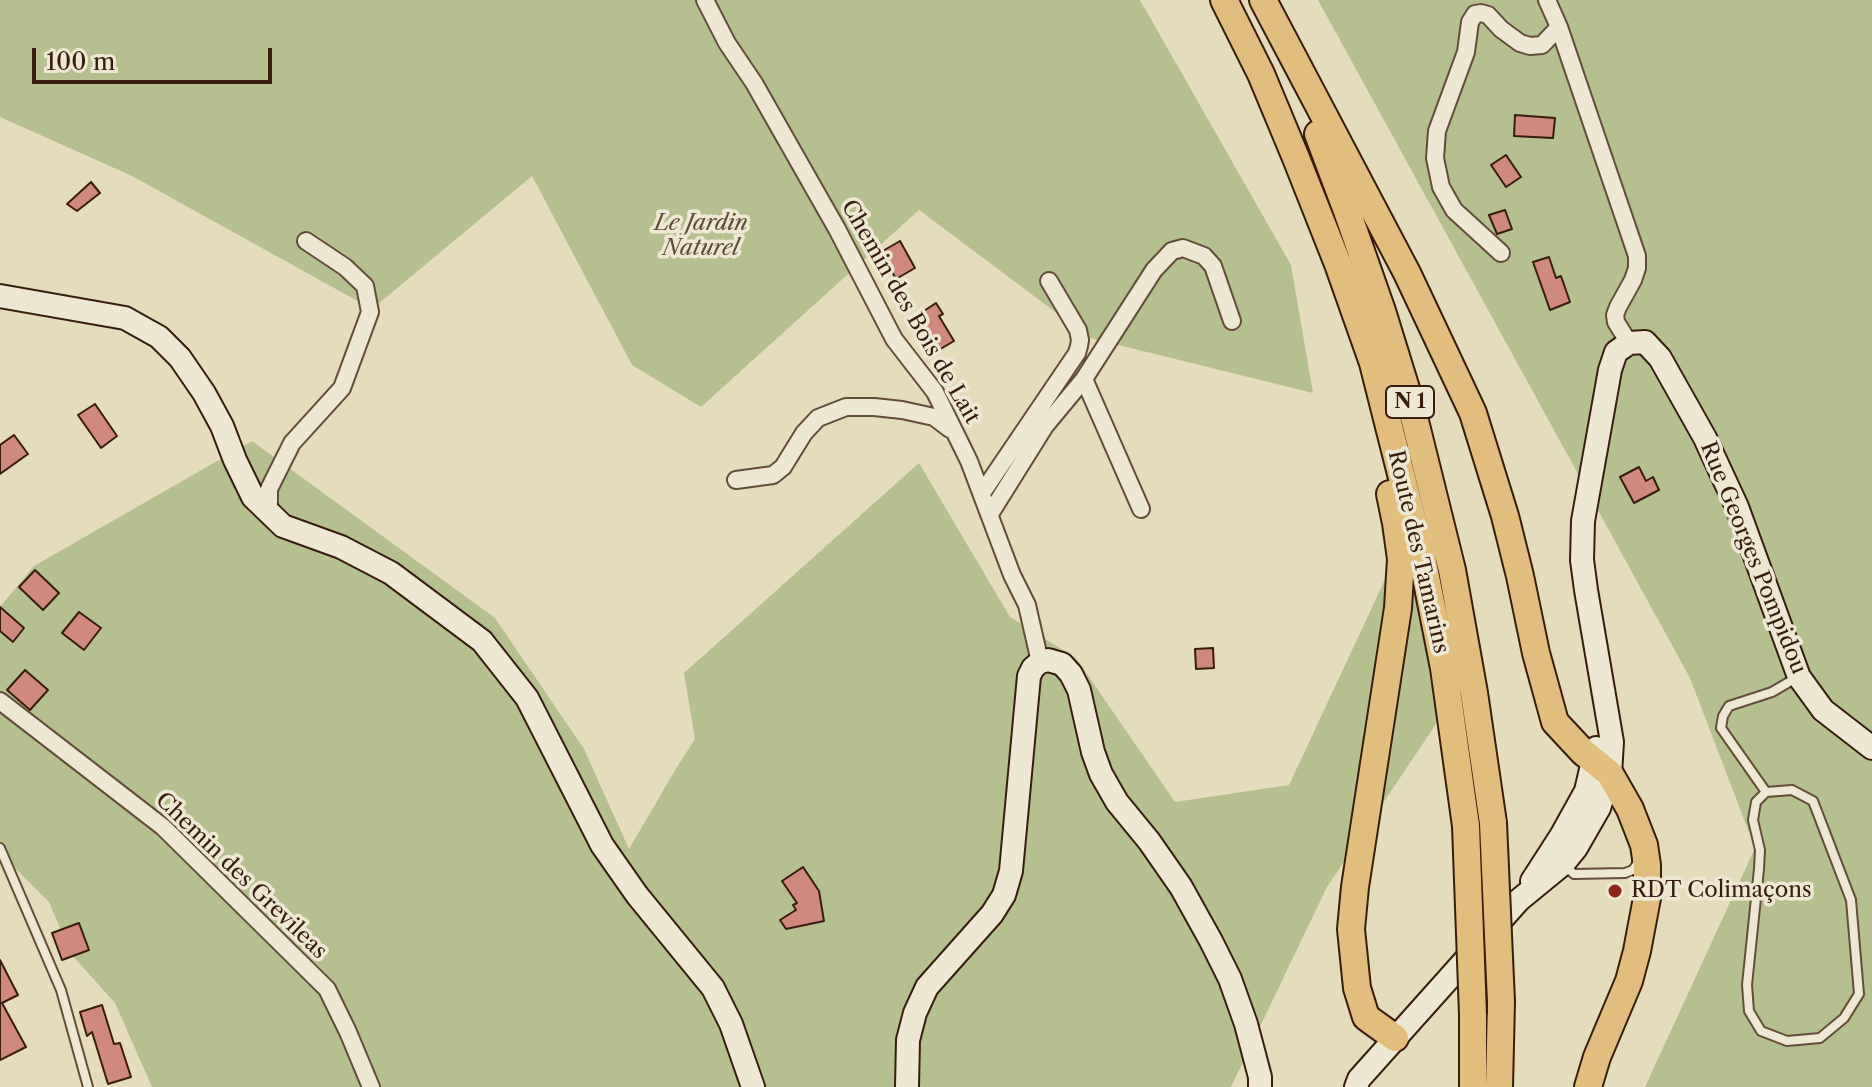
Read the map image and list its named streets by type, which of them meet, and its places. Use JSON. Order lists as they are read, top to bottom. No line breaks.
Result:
{"streets":{"highway":["N 1","Route des Tamarins"],"main road":["Rue Georges Pompidou"],"street":["Chemin des Bois de Lait","Chemin des Grevileas"]},"parks":["Le Jardin Naturel"],"places":["RDT Colimaçons"],"scale_bar":"100 m"}
